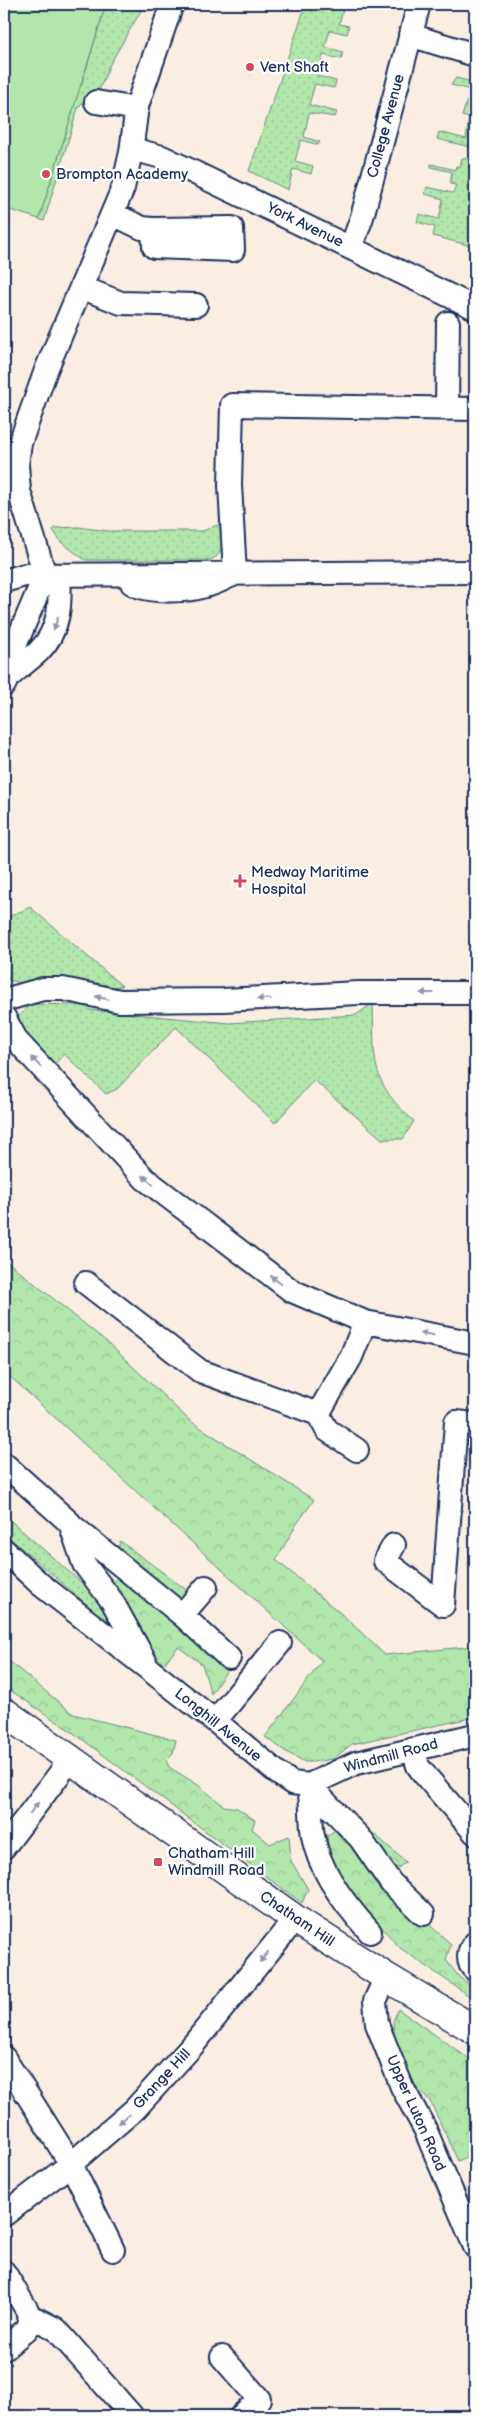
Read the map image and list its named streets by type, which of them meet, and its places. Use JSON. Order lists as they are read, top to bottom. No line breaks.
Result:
{"streets":{"main road":["Chatham Hill"],"street":["College Avenue","York Avenue","Longhill Avenue","Windmill Road","Grange Hill","Upper Luton Road"]},"crossings":[["College Avenue","York Avenue"],["Longhill Avenue","Windmill Road"],["Chatham Hill","Grange Hill"],["Chatham Hill","Upper Luton Road"]],"one_way":["Grange Hill"],"places":{"other":["Vent Shaft","Brompton Academy"],"health":["Medway Maritime Hospital"],"transit":["Chatham Hill Windmill Road"]}}
